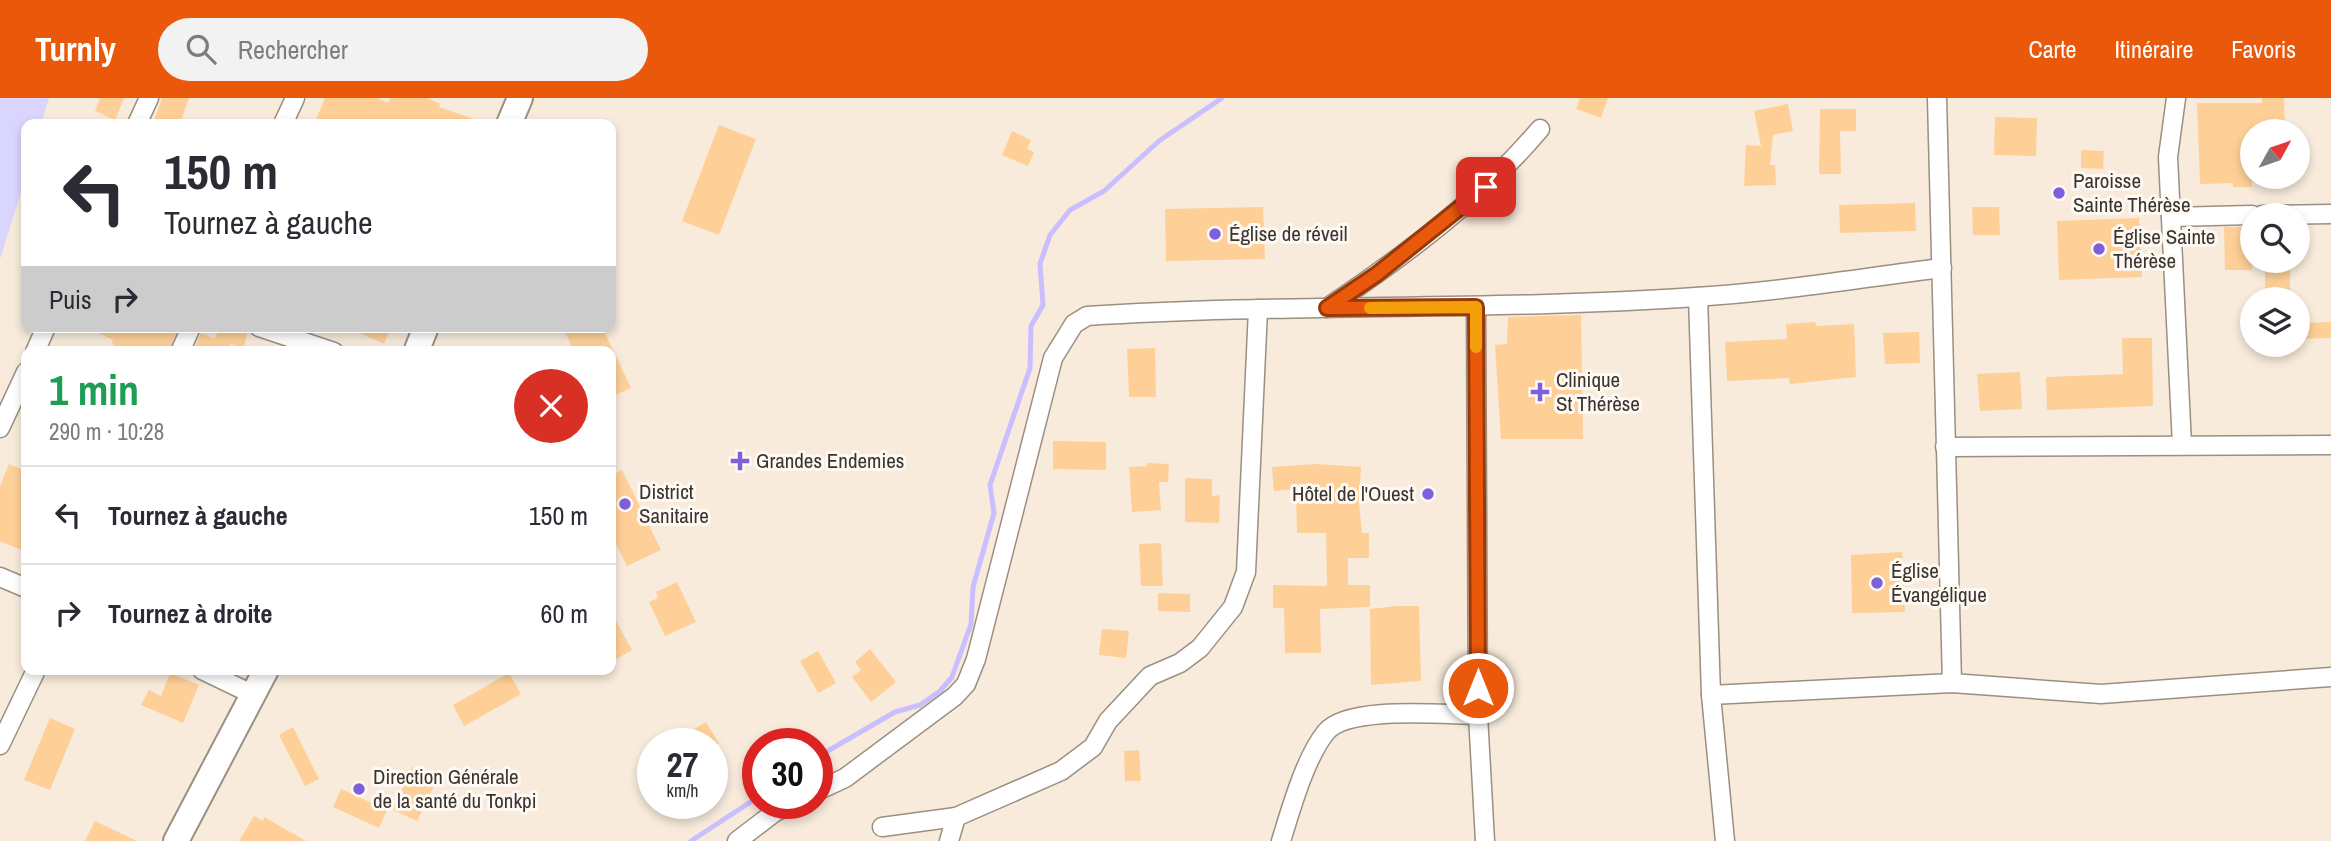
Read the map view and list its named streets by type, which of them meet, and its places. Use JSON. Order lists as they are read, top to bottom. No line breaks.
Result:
{"places":{"other":["Paroisse Sainte Thérèse","Église de réveil","Église Sainte Thérèse","Hôtel de l'Ouest","District Sanitaire","Église Évangélique","Direction Générale de la santé du Tonkpi"],"health":["Clinique St Thérèse","Grandes Endemies"]},"north":"top right","page":{"header":"Turnly","search":"Rechercher","nav":["Carte","Itinéraire","Favoris"],"turn":["150 m","Tournez à gauche"],"then":"Puis","heading":["1 min","290 m · 10:28"],"list":[{"name":"Tournez à gauche","value":"150 m"},{"name":"Tournez à droite","value":"60 m"}],"speed":"27 km/h","limit":"30"}}
